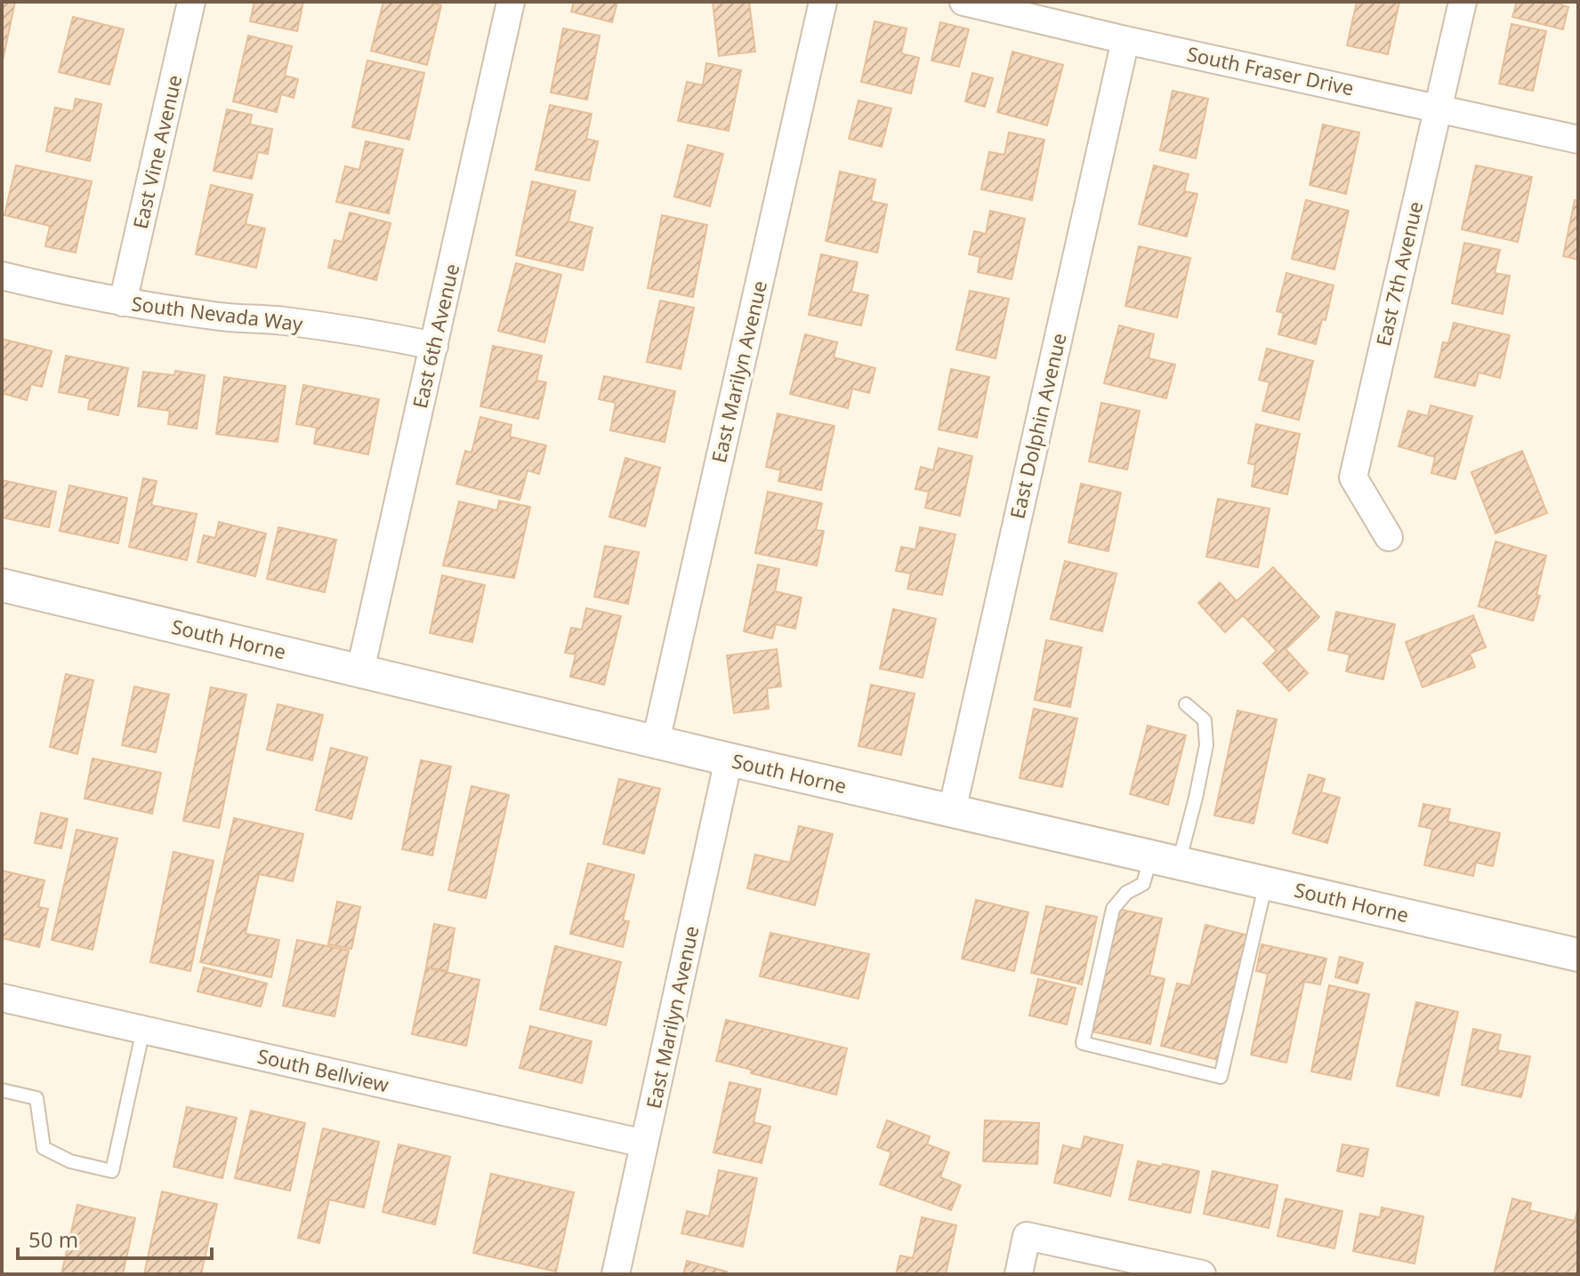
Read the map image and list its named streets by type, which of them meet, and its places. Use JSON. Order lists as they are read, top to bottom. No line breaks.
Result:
{"streets":{"street":["South Fraser Drive","East Vine Avenue","East 7th Avenue","South Nevada Way","East 6th Avenue","East Marilyn Avenue","East Dolphin Avenue","South Horne","South Bellview"]},"crossings":[["South Fraser Drive","East 7th Avenue"],["South Fraser Drive","East Dolphin Avenue"],["East Vine Avenue","South Nevada Way"],["South Nevada Way","East 6th Avenue"],["East 6th Avenue","South Horne"],["East Marilyn Avenue","South Horne"],["East Marilyn Avenue","South Bellview"],["East Dolphin Avenue","South Horne"]],"scale_bar":"50 m"}
